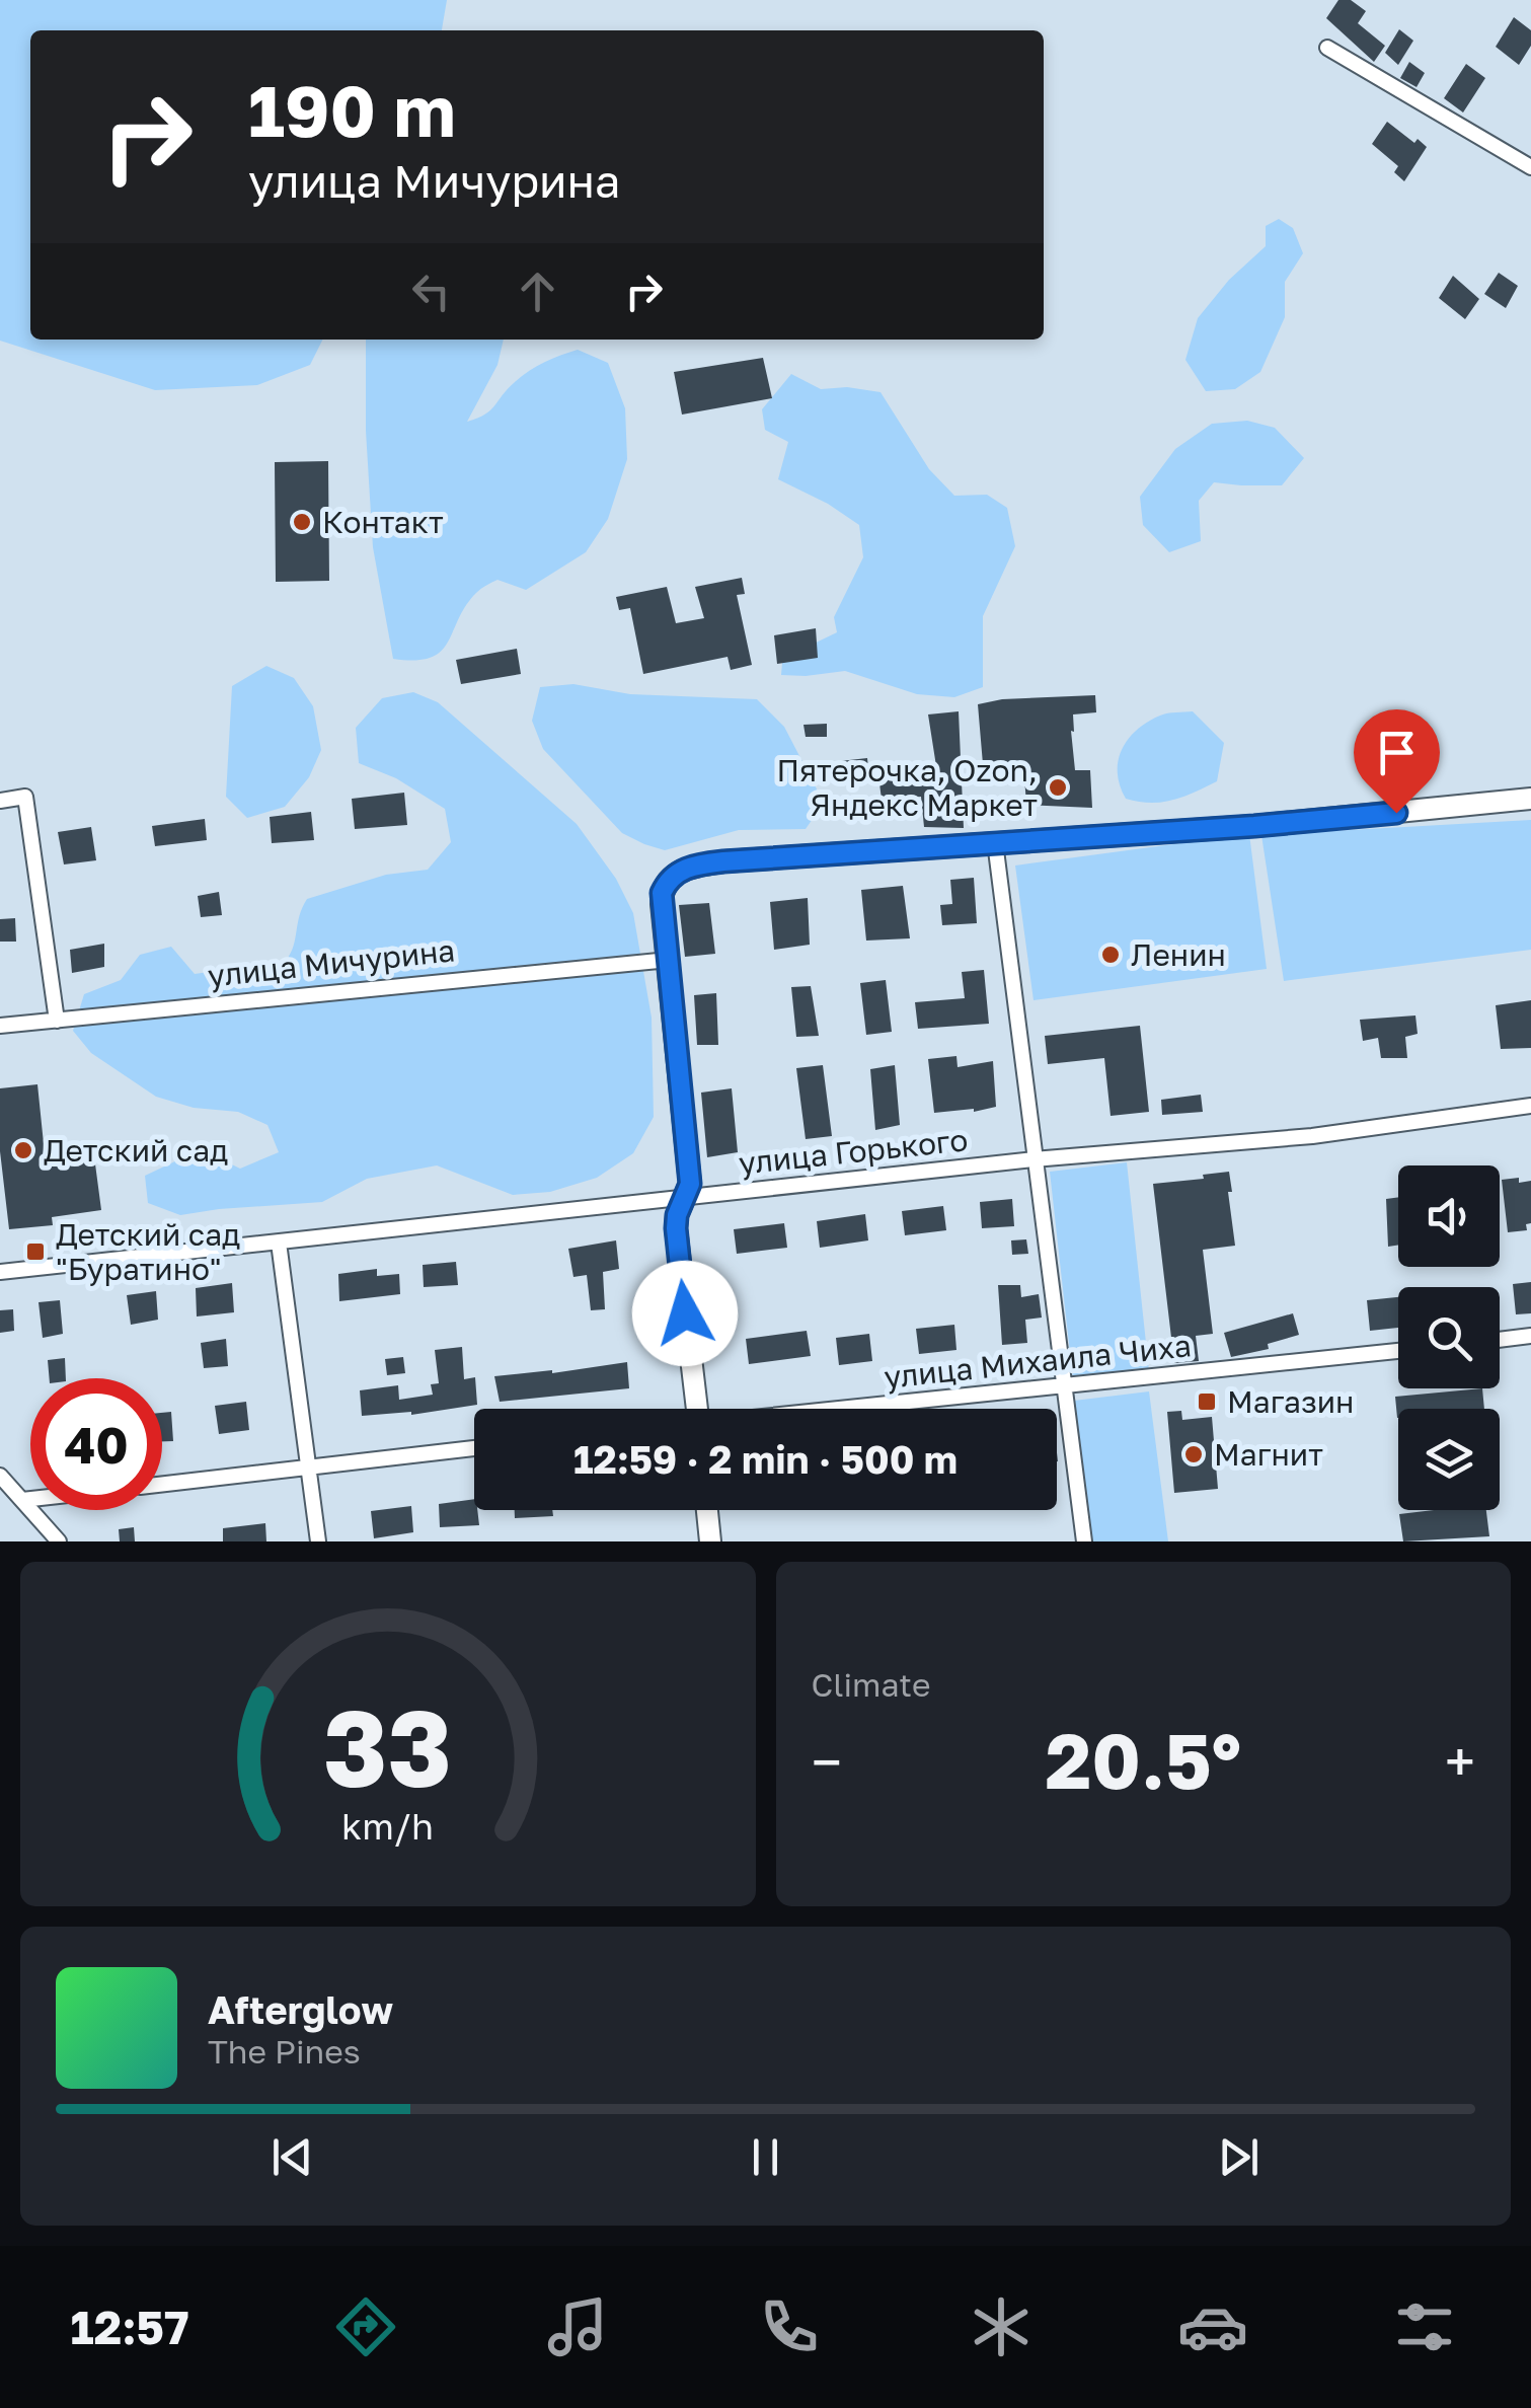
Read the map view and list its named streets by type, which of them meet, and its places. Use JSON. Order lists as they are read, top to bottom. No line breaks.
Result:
{"streets":{"street":["улица Мичурина","улица Горького","улица Михаила Чиха"]},"places":{"other":["Контакт","Пятерочка, Ozon, Яндекс Маркет","Ленин","Детский сад","Магнит"],"transit":["Детский сад \"Буратино\"","Магазин"]},"page":{"turn":["190 m","улица Мичурина"],"limit":"40","trip":"12:59 · 2 min · 500 m","tile":"Climate","heat":["−","20.5°","+"],"song":["Afterglow","The Pines"],"tabs":"12:57","gauge":["33","km/h"]}}
